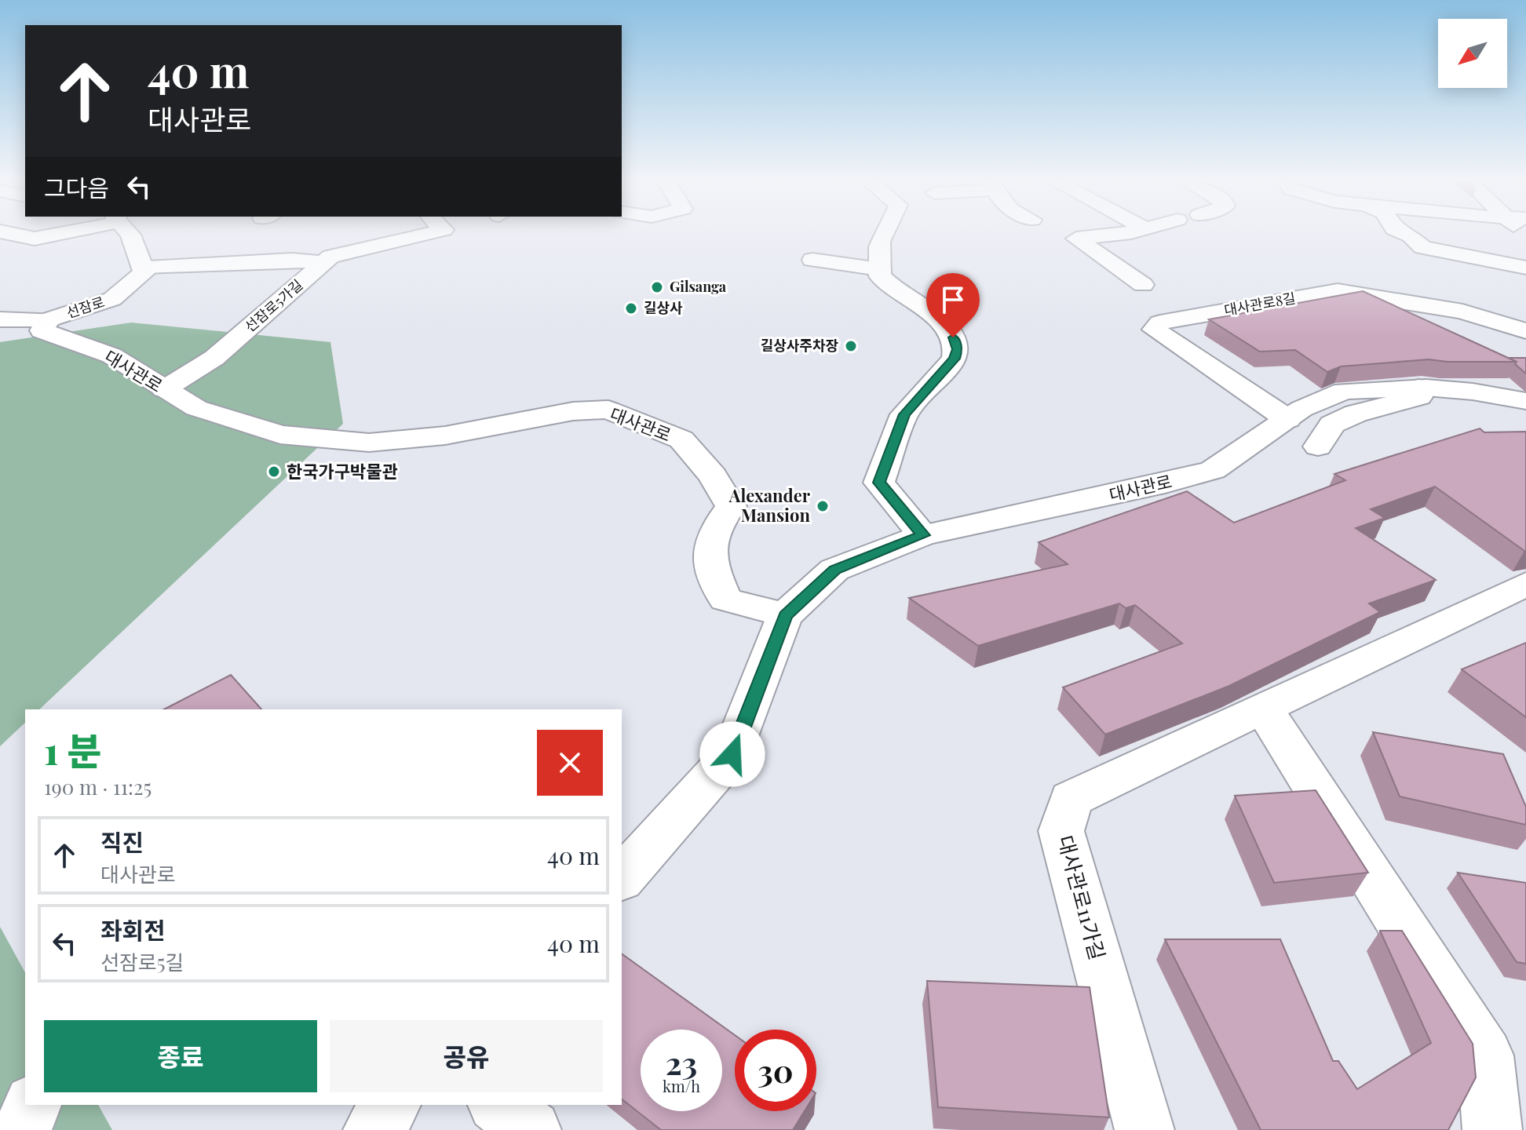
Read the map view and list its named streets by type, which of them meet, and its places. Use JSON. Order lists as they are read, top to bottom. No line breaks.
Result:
{"streets":{"street":["대사관로8길","선잠로5가길","선잠로","대사관로","대사관로11가길"]},"crossings":[["대사관로8길","대사관로"],["선잠로5가길","대사관로"],["선잠로","대사관로"]],"places":["Gilsanga","길상사","길상사주차장","한국가구박물관","Alexander Mansion"],"north":"bottom left","page":{"turn":["40 m","대사관로"],"then":"그다음","heading":["1 분","190 m · 11:25"],"list":[{"name":"직진","note":"대사관로","value":"40 m"},{"name":"좌회전","note":"선잠로5길","value":"40 m"}],"buttons":["종료","공유"],"speed":"23 km/h","limit":"30"}}
